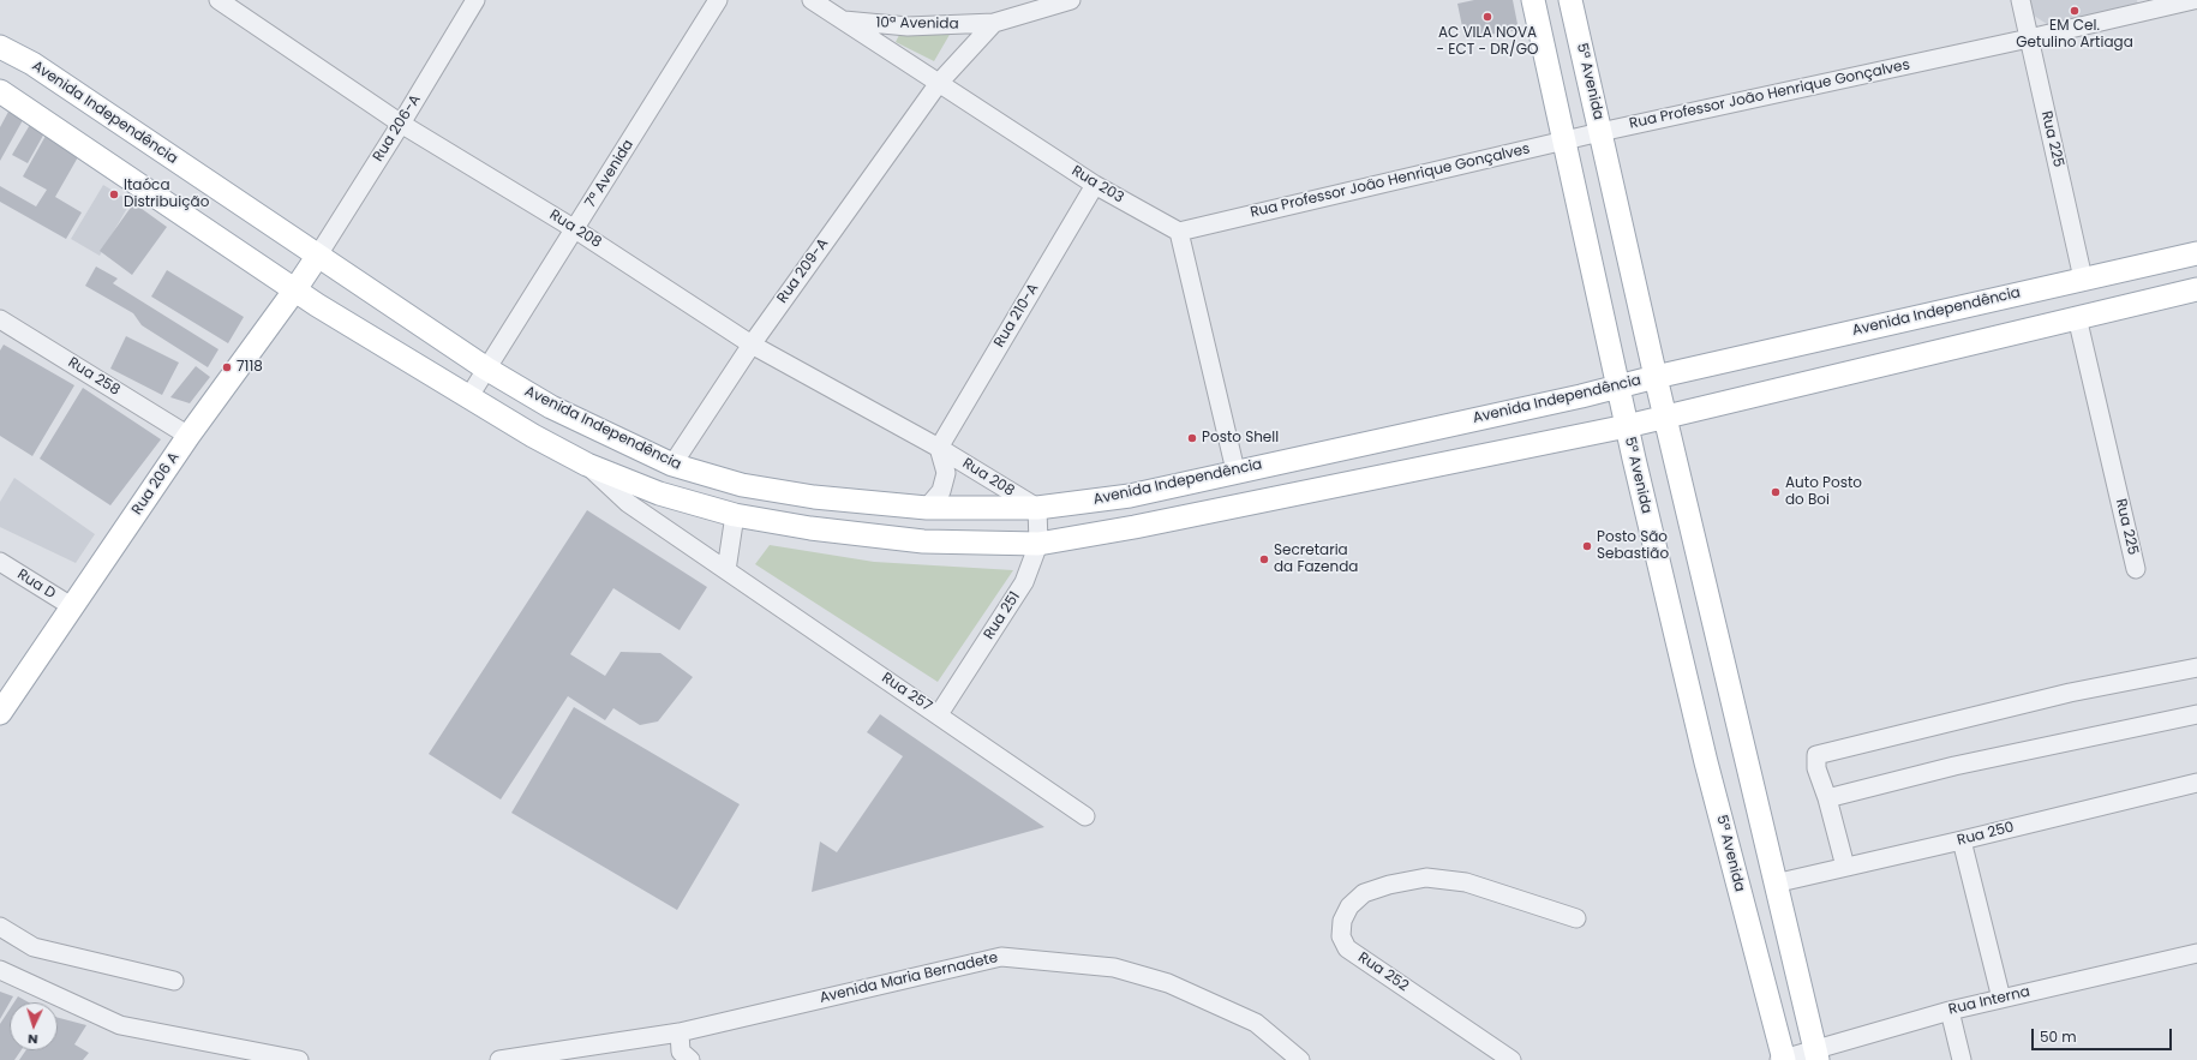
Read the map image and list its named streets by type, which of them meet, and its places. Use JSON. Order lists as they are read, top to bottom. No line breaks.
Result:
{"streets":{"main road":["5ª Avenida","Avenida Independência","Rua 206 A"],"street":["10ª Avenida","Rua Professor João Henrique Gonçalves","Rua 206-A","Rua 225","7ª Avenida","Rua 203","Rua 208","Rua 209-A","Rua 210-A","Rua 258","Rua D","Rua 251","Rua 257","Rua 250","Rua 252","Avenida Maria Bernadete","Rua Interna"]},"crossings":[["10ª Avenida","Rua 203"],["10ª Avenida","Rua 209-A"],["5ª Avenida","Rua Professor João Henrique Gonçalves"],["5ª Avenida","Avenida Independência"],["5ª Avenida","Rua 250"],["5ª Avenida","Rua Interna"],["Rua Professor João Henrique Gonçalves","Rua 225"],["Rua Professor João Henrique Gonçalves","Rua 203"],["Avenida Independência","Rua 206-A"],["Avenida Independência","Rua 225"],["Avenida Independência","7ª Avenida"],["Avenida Independência","Rua 208"],["Avenida Independência","Rua 209-A"],["Avenida Independência","Rua 206 A"],["Avenida Independência","Rua 251"],["Rua 206-A","Rua 208"],["Rua 206-A","Rua 206 A"],["7ª Avenida","Rua 208"],["Rua 203","Rua 209-A"],["Rua 203","Rua 210-A"],["Rua 208","Rua 209-A"],["Rua 208","Rua 210-A"],["Rua 208","Rua 251"],["Rua 258","Rua 206 A"],["Rua 206 A","Rua D"],["Rua 251","Rua 257"]],"places":["EM Cel. Getulino Artiaga","AC VILA NOVA - ECT - DR/GO","Itaóca Distribuição","7118","Posto Shell","Auto Posto do Boi","Posto São Sebastião","Secretaria da Fazenda"],"scale_bar":"50 m","north":"bottom"}
